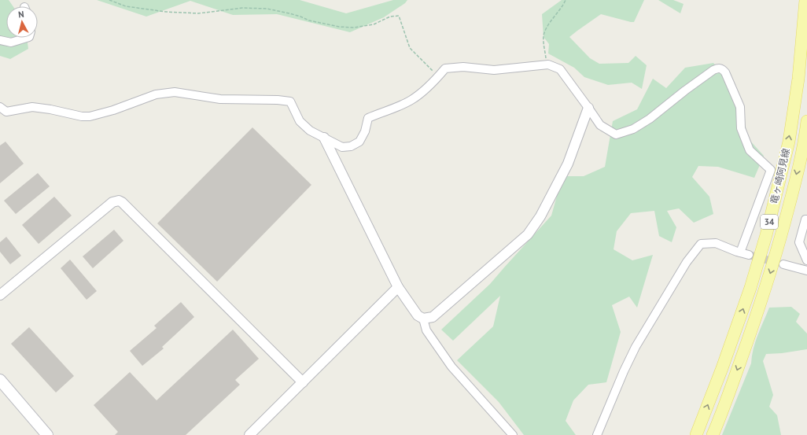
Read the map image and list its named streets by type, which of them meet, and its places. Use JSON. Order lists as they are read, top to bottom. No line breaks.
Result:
{"streets":{"main road":["竜ヶ崎阿見線","34"]},"north":"top"}
